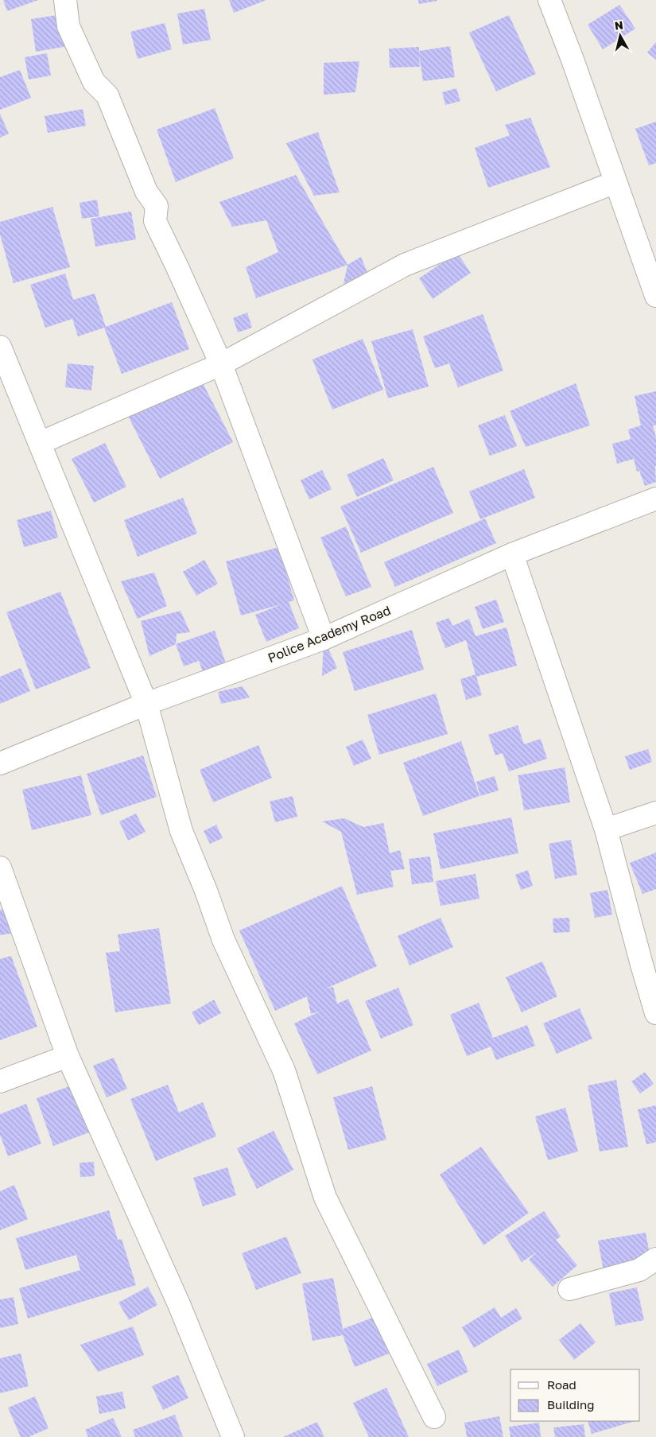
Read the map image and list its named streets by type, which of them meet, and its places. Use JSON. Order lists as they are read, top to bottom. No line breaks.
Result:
{"streets":{"street":["Police Academy Road"]},"legend":["Road","Building"],"north":"top"}
